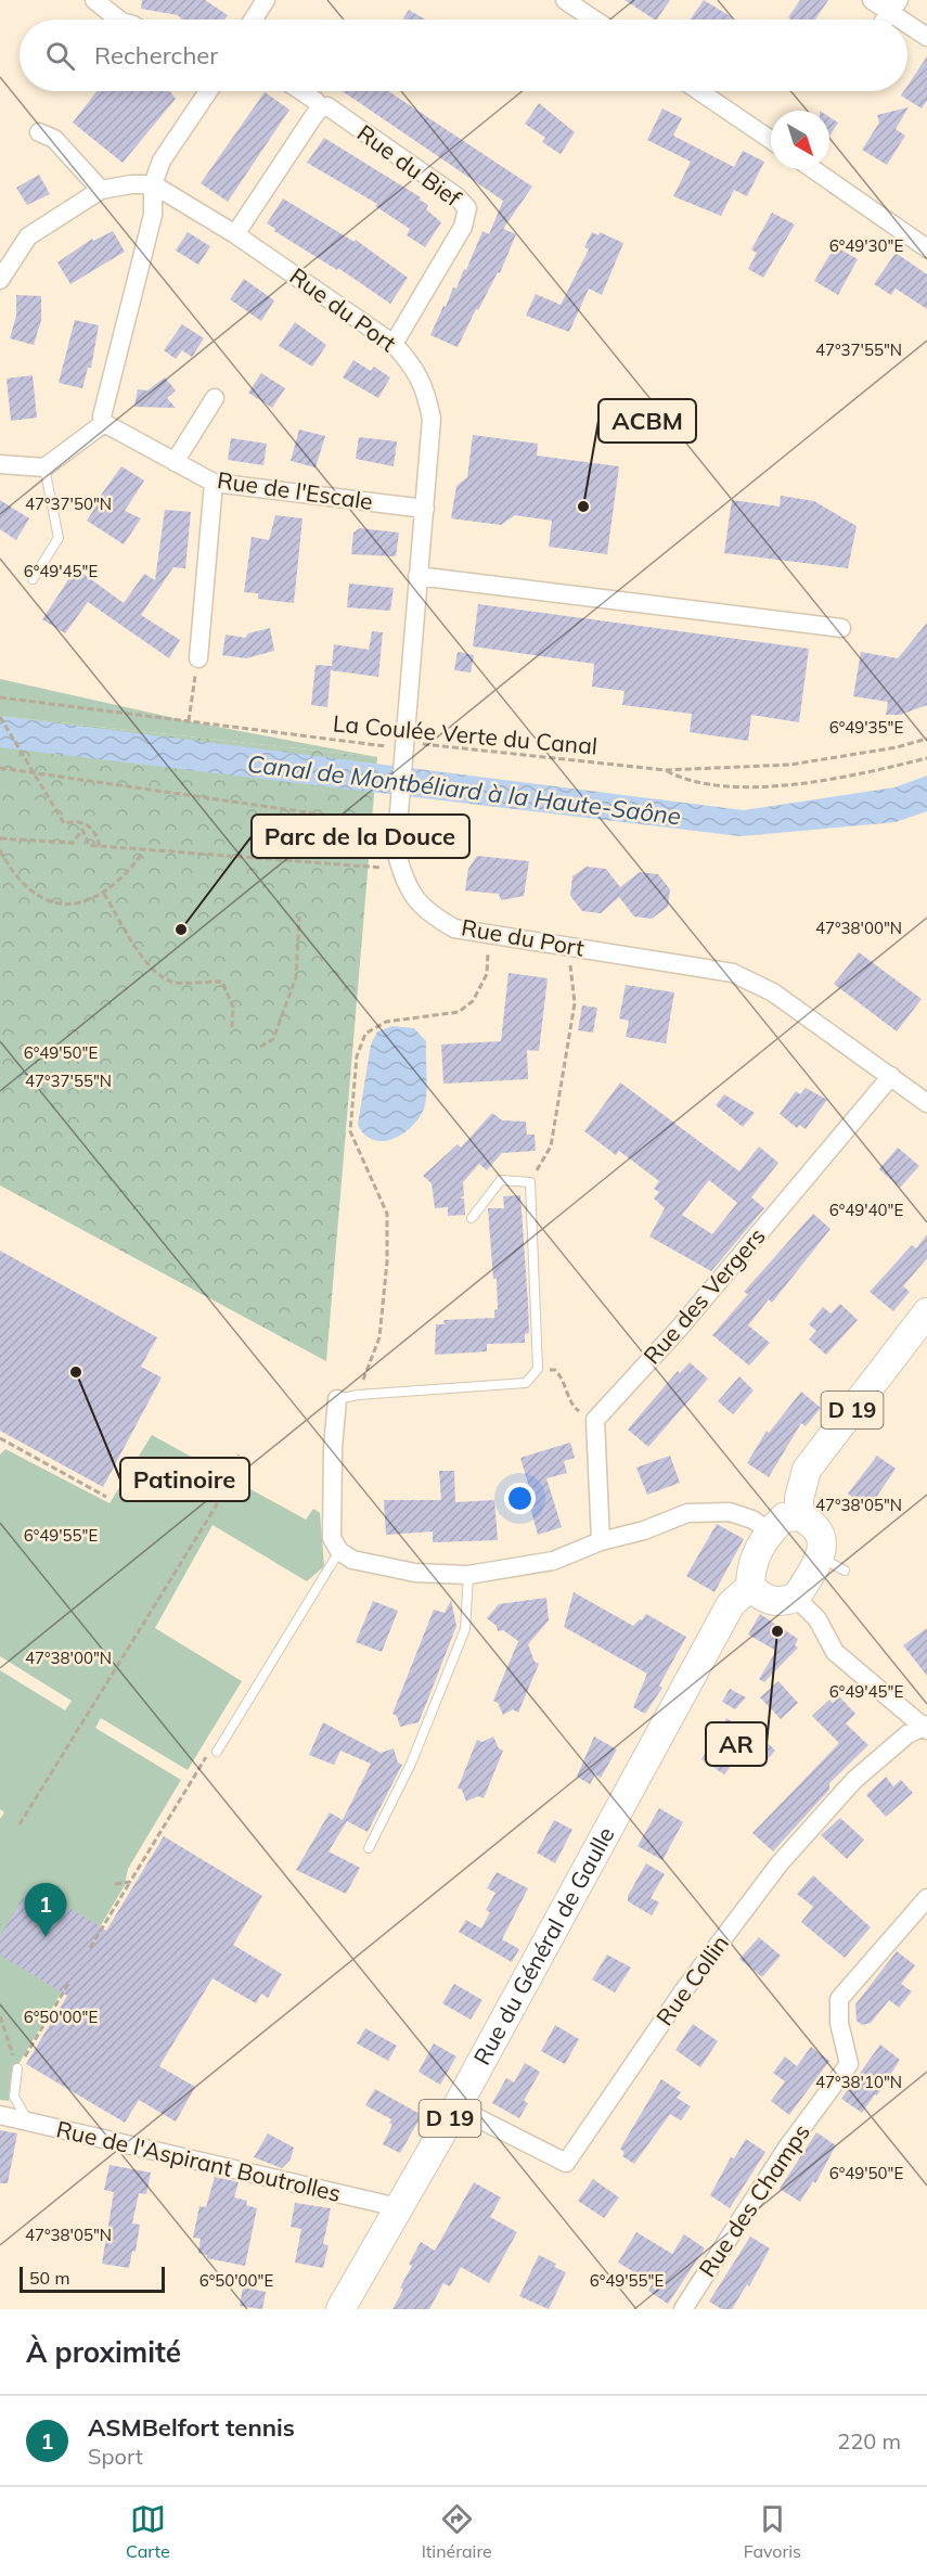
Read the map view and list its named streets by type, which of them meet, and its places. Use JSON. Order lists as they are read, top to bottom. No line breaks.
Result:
{"streets":{"main road":["D 19","Rue du Général de Gaulle"],"street":["Rue du Bief","Rue du Port","Rue de l'Escale","Rue des Vergers","Rue Collin","Rue de l'Aspirant Boutrolles","Rue des Champs"],"path":["La Coulée Verte du Canal"]},"crossings":[["Rue du Bief","Rue du Port"],["Rue du Port","Rue de l'Escale"],["Rue du Port","La Coulée Verte du Canal"],["Rue du Port","Rue des Vergers"],["D 19","Rue du Général de Gaulle"],["Rue du Général de Gaulle","Rue Collin"],["Rue du Général de Gaulle","Rue de l'Aspirant Boutrolles"]],"water":["Canal de Montbéliard à la Haute-Saône"],"places":["ACBM","Parc de la Douce","Patinoire","AR"],"scale_bar":"50 m","north":"bottom right","page":{"search":"Rechercher","pins":"1","scale":"50 m","heading":"À proximité","list":[{"mark":"1","name":"ASMBelfort tennis","note":"Sport","value":"220 m"}],"nav":["Carte","Itinéraire","Favoris"]},"coordinates":["6°49'30\"E","47°37'55\"N","47°37'50\"N","6°49'45\"E","6°49'35\"E","47°38'00\"N","6°49'50\"E","6°49'40\"E","47°38'05\"N","6°49'55\"E","6°50'00\"E","47°38'10\"N"]}
